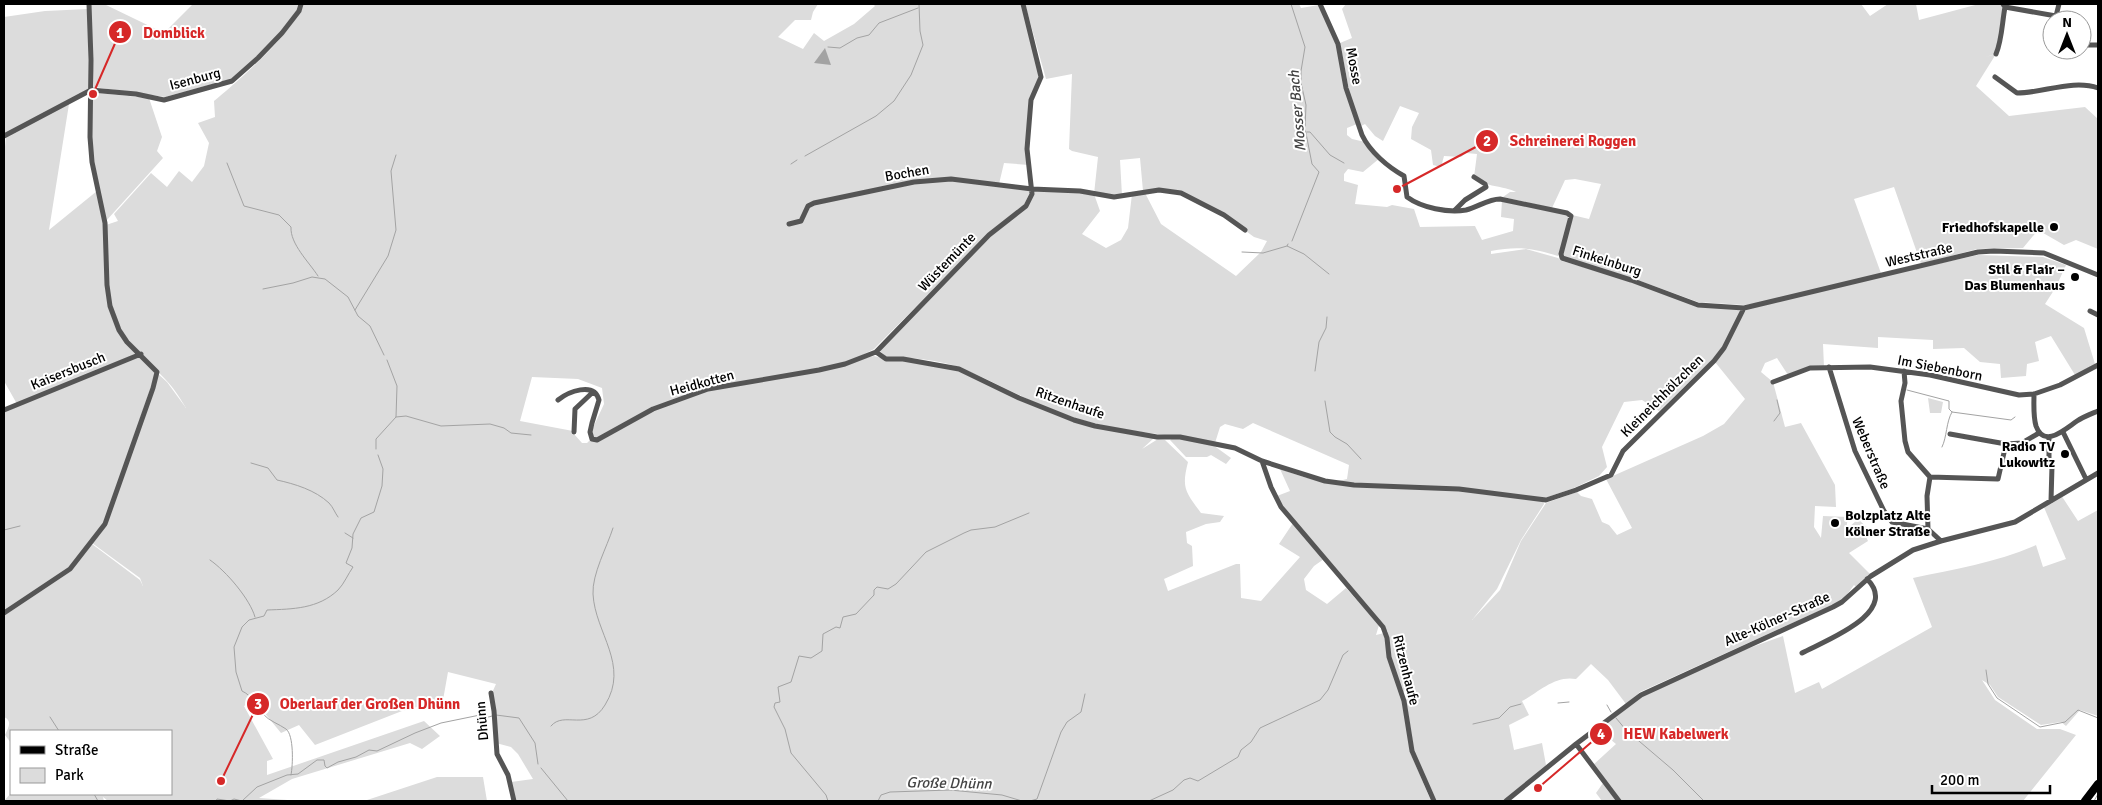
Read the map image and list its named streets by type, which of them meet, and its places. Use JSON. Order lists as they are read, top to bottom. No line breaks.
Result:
{"streets":{"street":["Mosse","Isenburg","Bochen","Weststraße","Finkelnburg","Wüstemünte","Im Siebenborn","Kaisersbusch","Heidkotten","Kleineichhölzchen","Ritzenhaufe","Weberstraße","Alte-Kölner-Straße","Dhünn"]},"crossings":[["Mosse","Finkelnburg"],["Bochen","Wüstemünte"],["Weststraße","Finkelnburg"],["Weststraße","Kleineichhölzchen"],["Finkelnburg","Kleineichhölzchen"],["Wüstemünte","Heidkotten"],["Wüstemünte","Ritzenhaufe"],["Im Siebenborn","Weberstraße"],["Heidkotten","Ritzenhaufe"],["Kleineichhölzchen","Ritzenhaufe"],["Weberstraße","Alte-Kölner-Straße"]],"water":["Mosser Bach","Große Dhünn"],"places":["Domblick","Schreinerei Roggen","Friedhofskapelle","Stil & Flair – Das Blumenhaus","Radio TV Lukowitz","Bolzplatz Alte Kölner Straße","Oberlauf der Großen Dhünn","HEW Kabelwerk"],"legend":["Straße","Park"],"scale_bar":"200 m","north":"top"}
